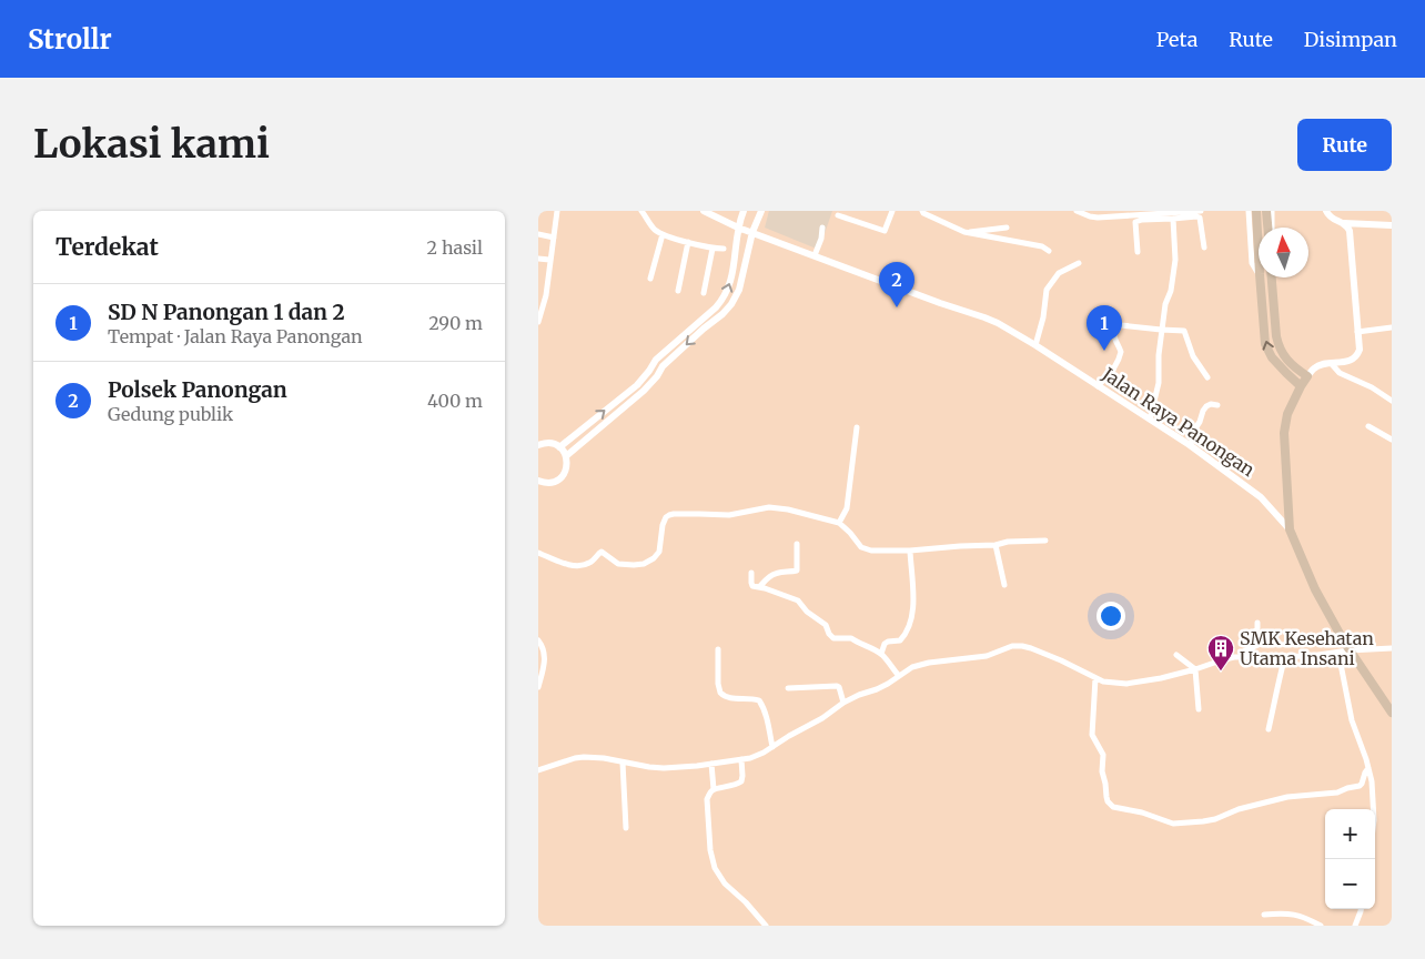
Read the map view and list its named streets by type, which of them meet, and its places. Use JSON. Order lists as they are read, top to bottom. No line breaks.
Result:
{"streets":{"main road":["Jalan Raya Panongan"]},"places":{"building":["SMK Kesehatan Utama Insani"]},"north":"top","page":{"header":"Strollr","nav":["Peta","Rute","Disimpan"],"buttons":"Rute","title":"Lokasi kami","heading":["Terdekat","2 hasil"],"pins":["2","1"],"list":[{"mark":"1","name":"SD N Panongan 1 dan 2","note":"Tempat · Jalan Raya Panongan","value":"290 m"},{"mark":"2","name":"Polsek Panongan","note":"Gedung publik","value":"400 m"}],"map_buttons":["+","−"]}}
